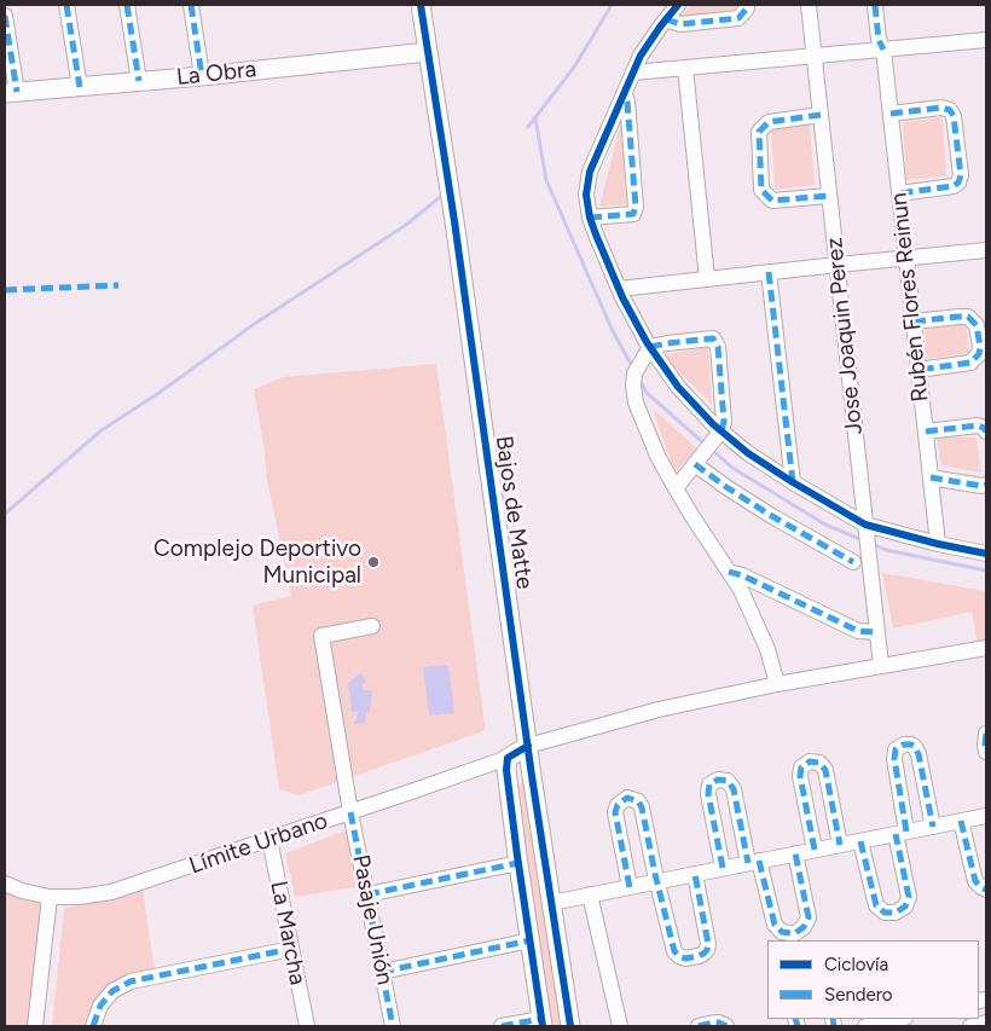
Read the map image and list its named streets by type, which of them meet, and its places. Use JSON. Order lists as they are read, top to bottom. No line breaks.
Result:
{"streets":{"main road":["La Obra","Bajos de Matte"],"street":["Rubén Flores Reinun","Jose Joaquin Perez","Límite Urbano","Pasaje Unión","La Marcha"]},"crossings":[["La Obra","Bajos de Matte"],["Límite Urbano","Pasaje Unión"],["Límite Urbano","La Marcha"]],"places":["Complejo Deportivo Municipal"],"legend":["Ciclovía","Sendero"]}
